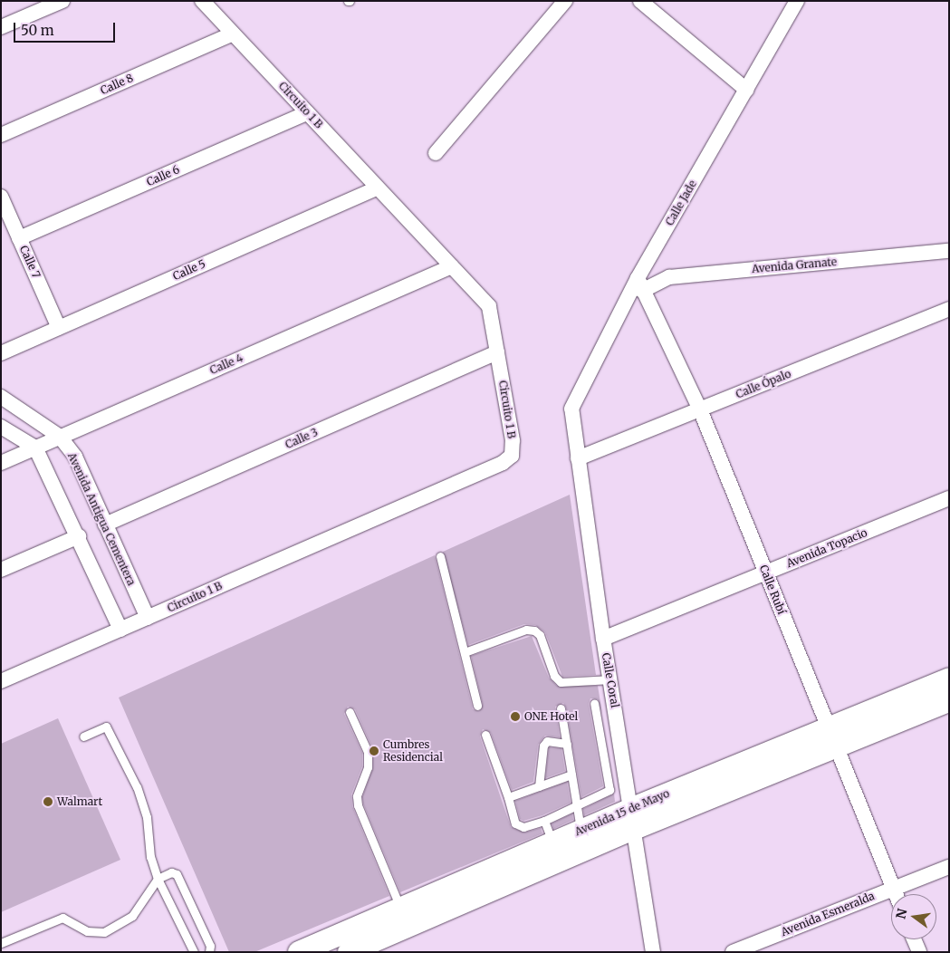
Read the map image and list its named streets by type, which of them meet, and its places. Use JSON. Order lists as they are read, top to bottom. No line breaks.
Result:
{"streets":{"main road":["Avenida 15 de Mayo"],"street":["Calle 8","Circuito 1 B","Calle 6","Calle Jade","Calle 7","Avenida Granate","Calle 5","Calle 4","Calle Ópalo","Calle 3","Avenida Antigua Cementera","Avenida Topacio","Calle Rubí","Calle Coral","Avenida Esmeralda"]},"crossings":[["Calle 8","Circuito 1 B"],["Circuito 1 B","Calle 6"],["Circuito 1 B","Calle 5"],["Circuito 1 B","Calle 4"],["Circuito 1 B","Calle 3"],["Circuito 1 B","Avenida Antigua Cementera"],["Calle 6","Calle 7"],["Calle Jade","Avenida Granate"],["Calle Jade","Calle Rubí"],["Calle Jade","Calle Coral"],["Calle 7","Calle 5"],["Avenida Granate","Calle Rubí"],["Calle 4","Avenida Antigua Cementera"],["Calle Ópalo","Calle Rubí"],["Calle Ópalo","Calle Coral"],["Calle 3","Avenida Antigua Cementera"],["Avenida Topacio","Calle Rubí"],["Avenida Topacio","Calle Coral"],["Calle Rubí","Avenida 15 de Mayo"],["Calle Rubí","Avenida Esmeralda"],["Calle Coral","Avenida 15 de Mayo"]],"places":["ONE Hotel","Cumbres Residencial","Walmart"],"scale_bar":"50 m","north":"left"}
